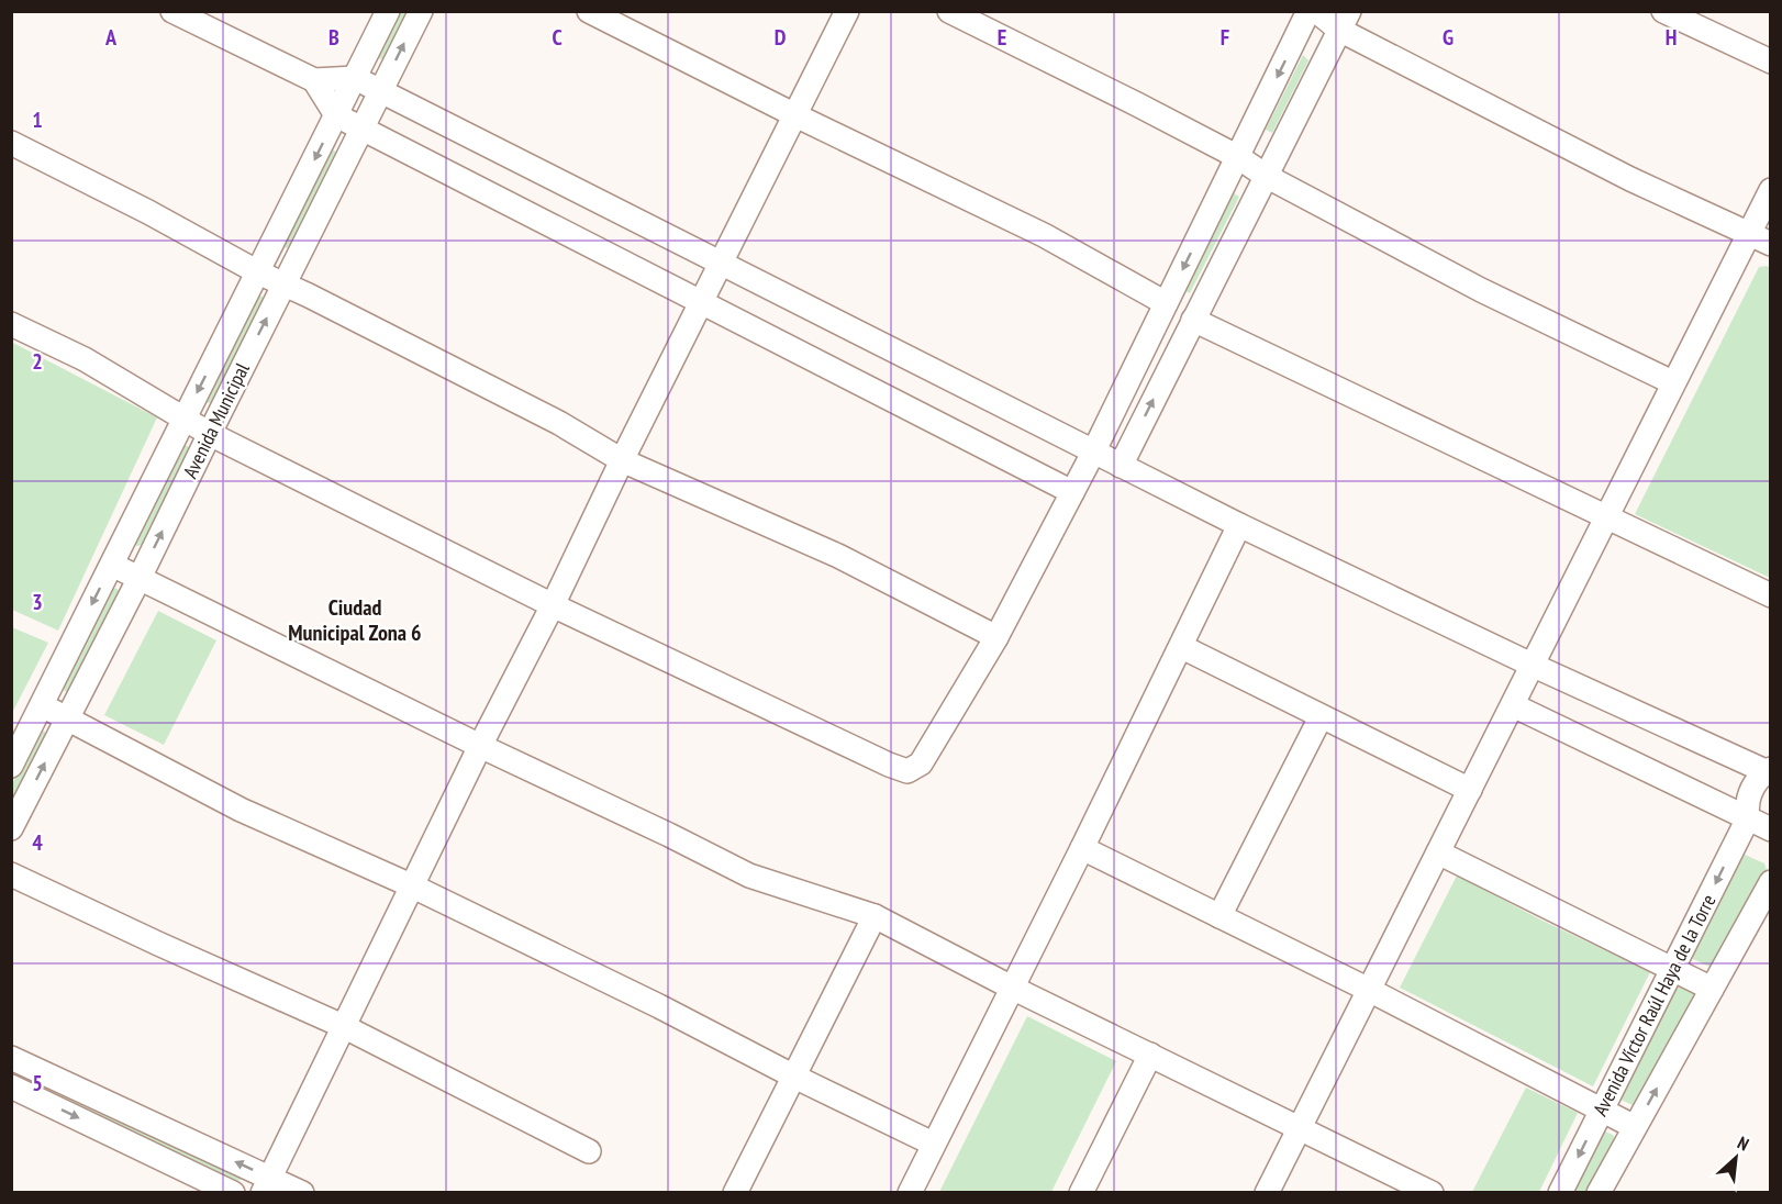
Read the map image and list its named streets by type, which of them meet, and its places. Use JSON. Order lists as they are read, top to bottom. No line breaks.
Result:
{"streets":{"street":["Avenida Municipal","Avenida Víctor Raúl Haya de la Torre"]},"districts":["Ciudad Municipal Zona 6"],"north":"top right","grid":{"columns":["A","B","C","D","E","F","G","H"],"rows":["1","2","3","4","5"]}}
